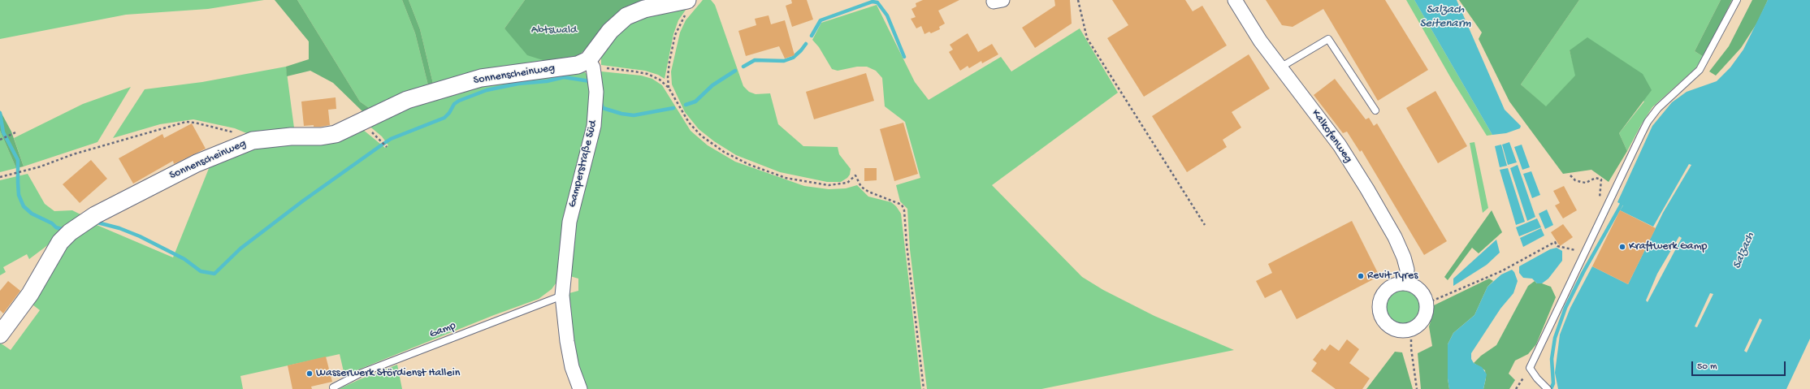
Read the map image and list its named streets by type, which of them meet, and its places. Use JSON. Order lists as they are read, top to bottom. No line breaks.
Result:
{"streets":{"street":["Sonnenscheinweg","Kalkofenweg","Gamperstraße Süd"],"lane":["Gamp"]},"crossings":[["Sonnenscheinweg","Gamperstraße Süd"],["Gamperstraße Süd","Gamp"]],"water":["Salzach Seitenarm","Salzach"],"parks":["Abtswald"],"places":["Kraftwerk Gamp","Revit Tyres","Wasserwerk Stördienst Hallein"],"scale_bar":"50 m"}
